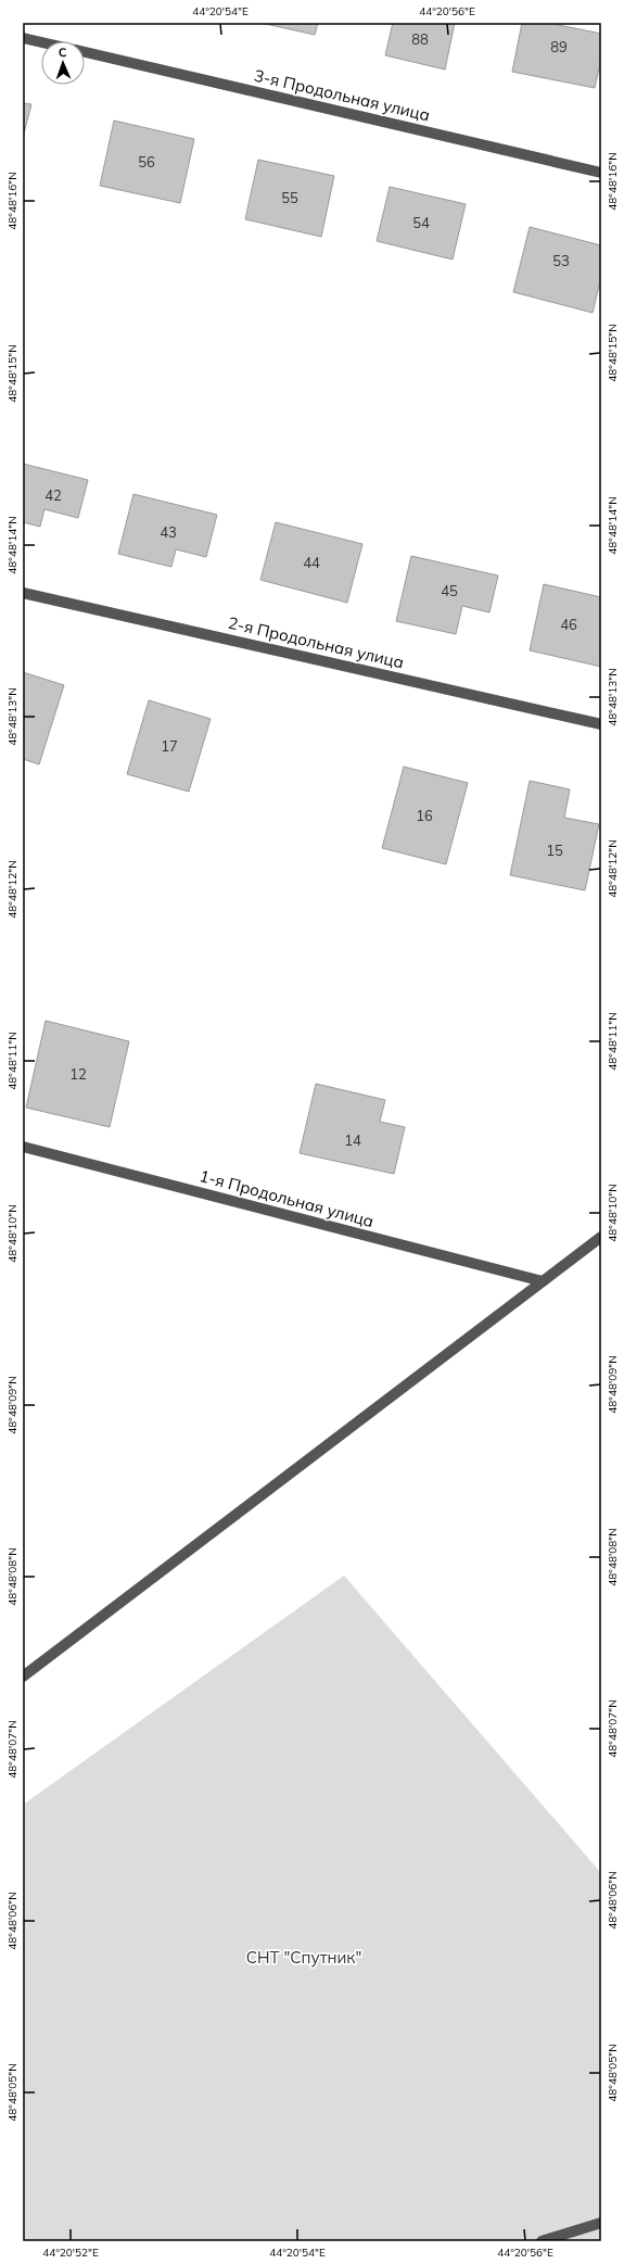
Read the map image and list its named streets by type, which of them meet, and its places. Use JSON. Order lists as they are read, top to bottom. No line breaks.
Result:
{"streets":{"street":["3-я Продольная улица","2-я Продольная улица","1-я Продольная улица"]},"parks":["СНТ \"Спутник\""],"house_numbers":["88","89","56","55","54","53","42","43","44","45","46","17","16","15","12","14"],"north":"top","coordinates":["44°20'54\"E","44°20'56\"E","48°48'16\"N","48°48'15\"N","48°48'14\"N","48°48'13\"N","48°48'12\"N","48°48'11\"N","48°48'10\"N","48°48'09\"N","48°48'08\"N","48°48'07\"N","48°48'06\"N","48°48'05\"N","44°20'52\"E"]}
